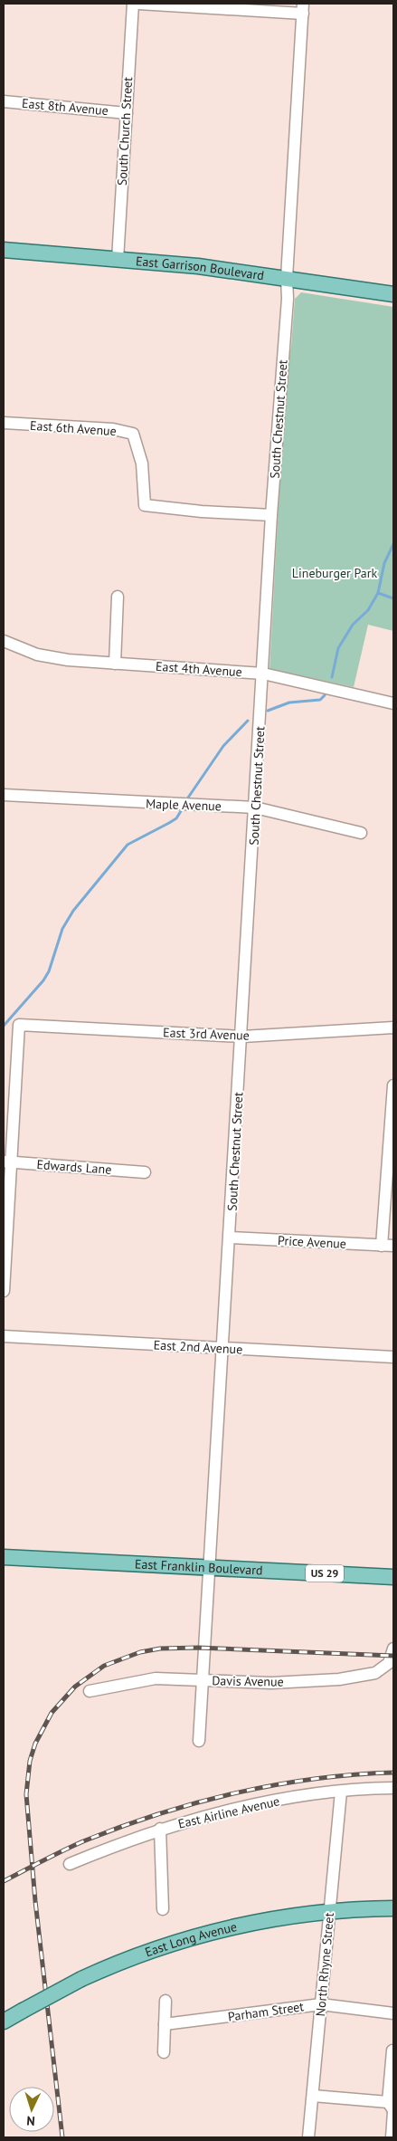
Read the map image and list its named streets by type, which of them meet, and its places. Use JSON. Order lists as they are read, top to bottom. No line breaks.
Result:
{"streets":{"main road":["East Garrison Boulevard","East Franklin Boulevard","US 29","East Long Avenue"],"street":["East 8th Avenue","South Church Street","South Chestnut Street","East 6th Avenue","East 4th Avenue","Maple Avenue","East 3rd Avenue","Edwards Lane","Price Avenue","East 2nd Avenue","Davis Avenue","East Airline Avenue","North Rhyne Street","Parham Street"]},"crossings":[["East 8th Avenue","South Church Street"],["South Church Street","East Garrison Boulevard"],["East Garrison Boulevard","South Chestnut Street"],["South Chestnut Street","East 6th Avenue"],["South Chestnut Street","East 4th Avenue"],["South Chestnut Street","Maple Avenue"],["South Chestnut Street","East 3rd Avenue"],["South Chestnut Street","Price Avenue"],["South Chestnut Street","East 2nd Avenue"],["South Chestnut Street","East Franklin Boulevard"],["South Chestnut Street","Davis Avenue"],["East 3rd Avenue","Edwards Lane"],["East Airline Avenue","North Rhyne Street"],["East Long Avenue","North Rhyne Street"],["North Rhyne Street","Parham Street"]],"parks":["Lineburger Park"],"north":"bottom"}
